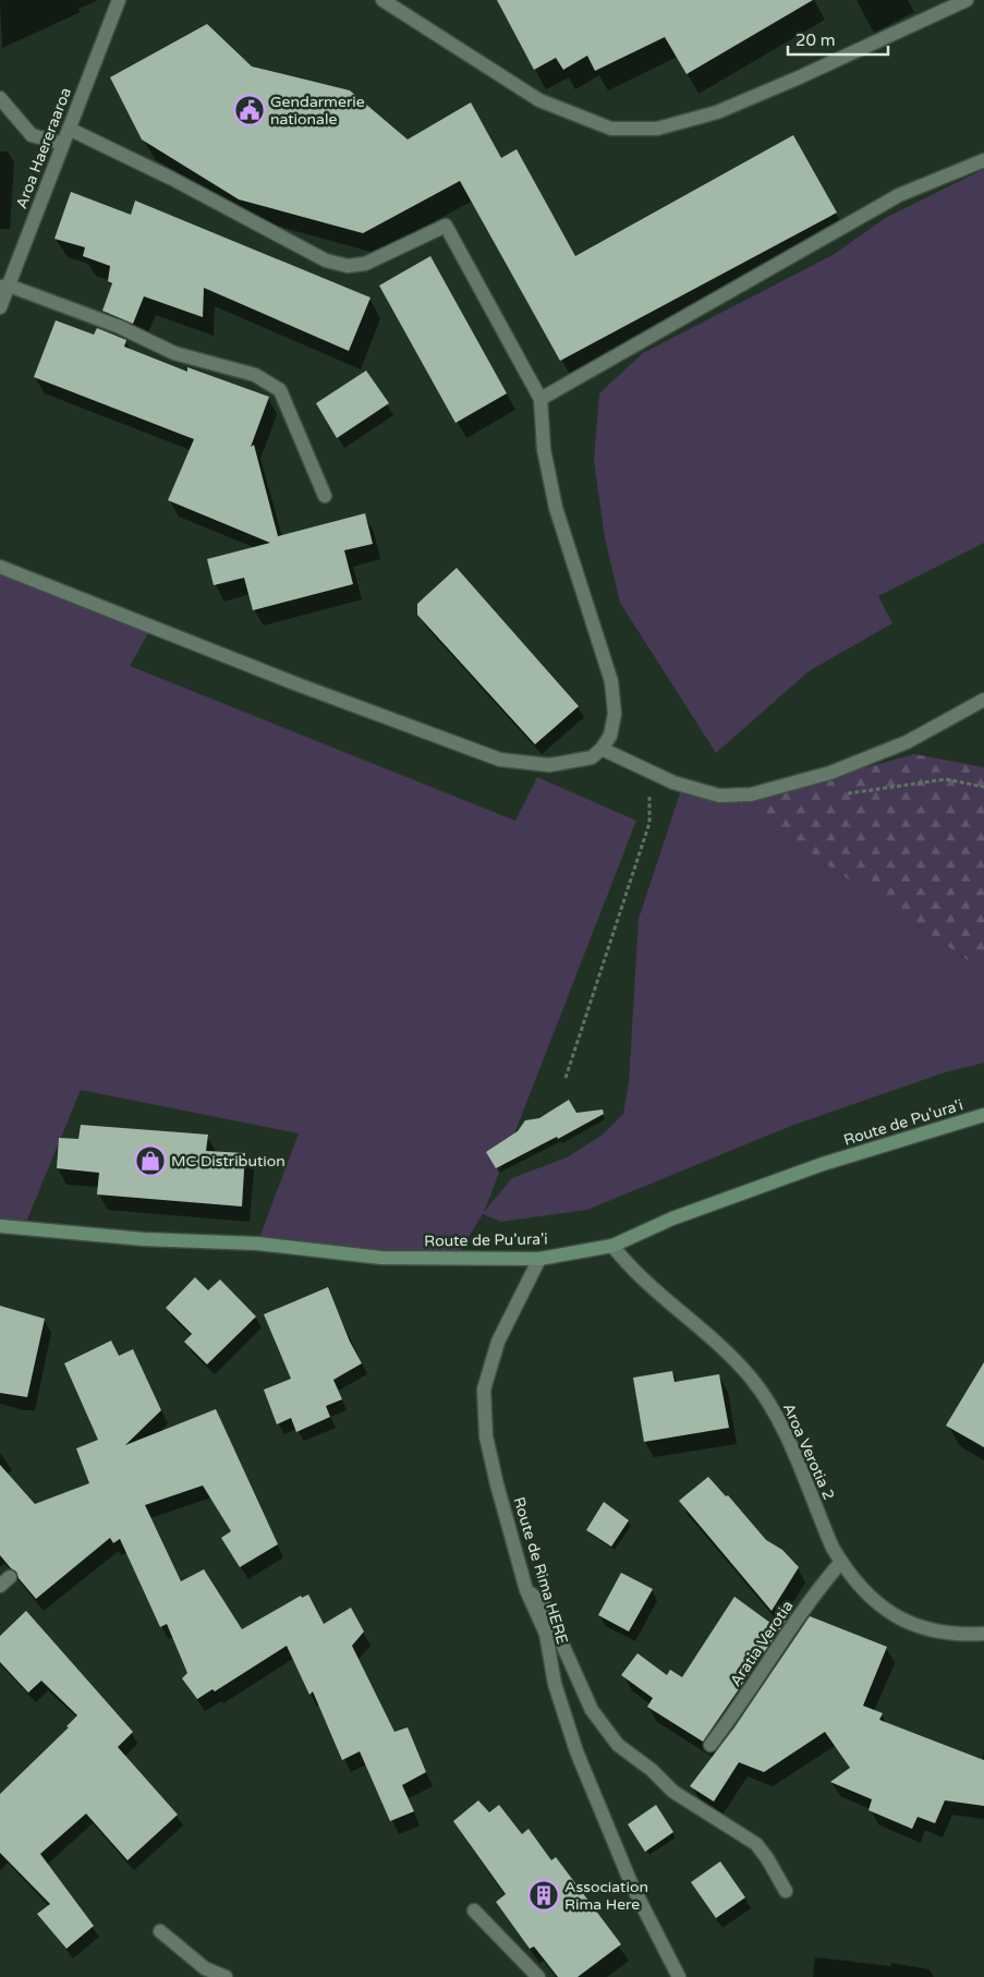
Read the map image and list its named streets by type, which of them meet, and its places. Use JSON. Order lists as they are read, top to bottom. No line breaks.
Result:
{"streets":{"main road":["Route de Pu'ura'i"],"street":["Aroa Haereraaroa","Aroa Verotia 2","Route de Rima HERE","Aratia Verotia"]},"crossings":[["Route de Pu'ura'i","Aroa Verotia 2"],["Route de Pu'ura'i","Route de Rima HERE"],["Aroa Verotia 2","Aratia Verotia"]],"places":{"public building":["Gendarmerie nationale"],"shop":["MC Distribution"],"building":["Association Rima Here"]},"scale_bar":"20 m"}
